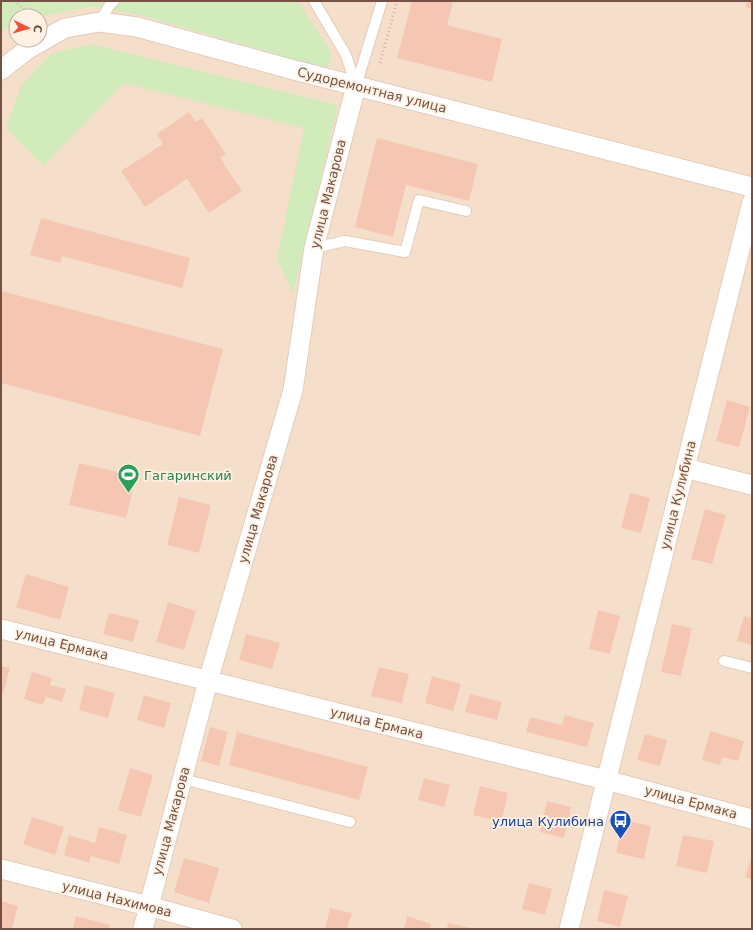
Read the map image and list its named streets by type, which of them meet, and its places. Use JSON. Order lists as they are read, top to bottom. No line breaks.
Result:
{"streets":{"street":["Судоремонтная улица","улица Макарова","улица Кулибина","улица Ермака","улица Нахимова"]},"crossings":[["Судоремонтная улица","улица Макарова"],["улица Макарова","улица Ермака"],["улица Макарова","улица Нахимова"],["улица Кулибина","улица Ермака"]],"places":{"sports":["Гагаринский"],"bus stop":["улица Кулибина"]},"north":"right"}
